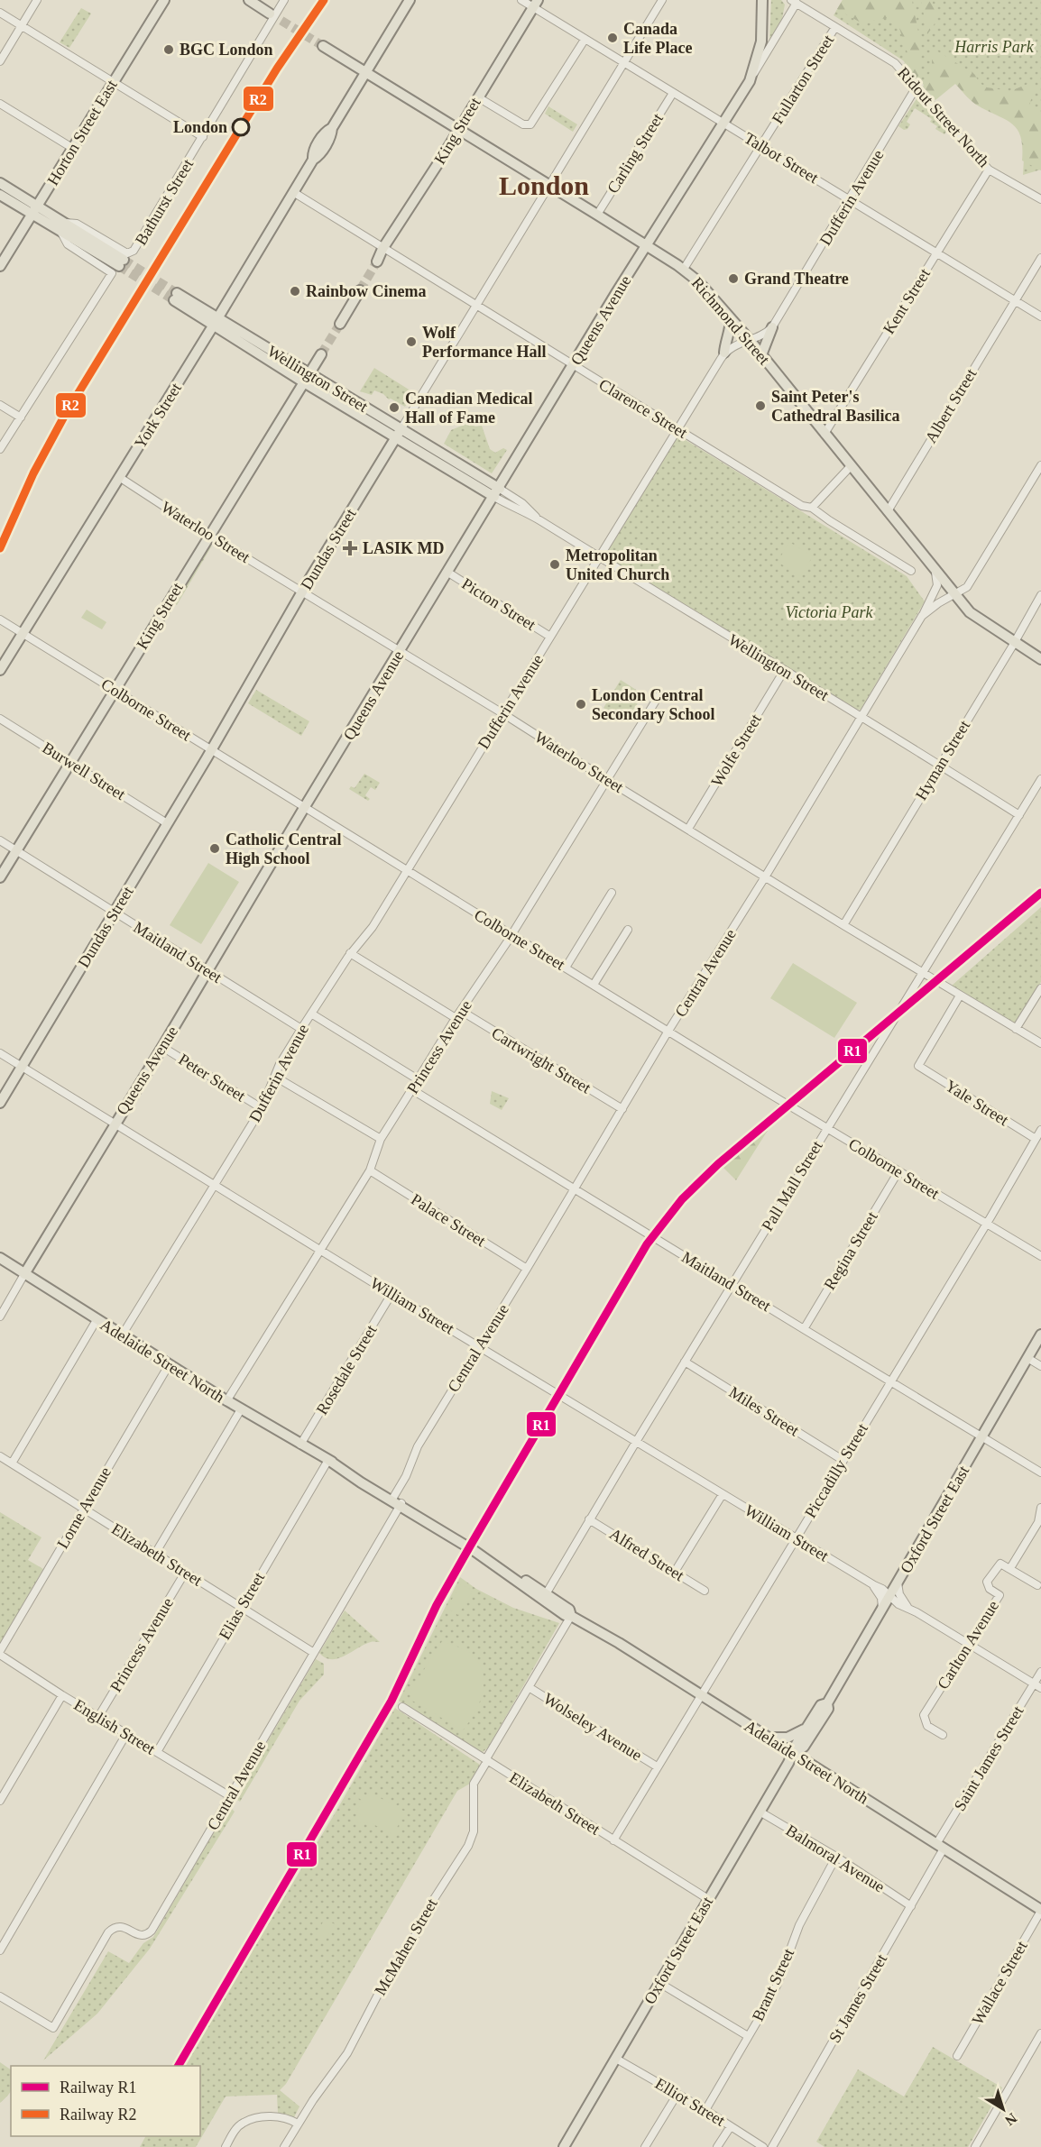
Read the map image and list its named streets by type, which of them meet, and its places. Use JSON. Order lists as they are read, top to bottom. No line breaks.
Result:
{"streets":{"main road":["King Street","Horton Street East","Queens Avenue","Richmond Street","Wellington Street","York Street","Dundas Street","Adelaide Street North","Oxford Street East"],"street":["Fullarton Street","Ridout Street North","Carling Street","Talbot Street","Dufferin Avenue","Bathurst Street","Kent Street","Albert Street","Clarence Street","Waterloo Street","Picton Street","Colborne Street","Wolfe Street","Hyman Street","Burwell Street","Maitland Street","Central Avenue","Princess Avenue","Cartwright Street","Peter Street","Yale Street","Pall Mall Street","Palace Street","Regina Street","William Street","Rosedale Street","Miles Street","Piccadilly Street","Lorne Avenue","Elizabeth Street","Alfred Street","Elias Street","Carlton Avenue","English Street","Wolseley Avenue","Saint James Street","Balmoral Avenue","McMahen Street","Wallace Street","Brant Street","St James Street","Elliot Street"]},"crossings":[["Fullarton Street","Ridout Street North"],["Fullarton Street","Talbot Street"],["Fullarton Street","Richmond Street"],["Ridout Street North","Dufferin Avenue"],["Ridout Street North","Kent Street"],["Ridout Street North","Queens Avenue"],["King Street","Talbot Street"],["King Street","Richmond Street"],["King Street","Wellington Street"],["King Street","Clarence Street"],["King Street","Waterloo Street"],["King Street","Colborne Street"],["King Street","Burwell Street"],["King Street","Maitland Street"],["Carling Street","Talbot Street"],["Carling Street","Richmond Street"],["Talbot Street","Dufferin Avenue"],["Talbot Street","Kent Street"],["Talbot Street","Queens Avenue"],["Talbot Street","Albert Street"],["Talbot Street","Dundas Street"],["Dufferin Avenue","Richmond Street"],["Dufferin Avenue","Wellington Street"],["Dufferin Avenue","Clarence Street"],["Dufferin Avenue","Waterloo Street"],["Dufferin Avenue","Picton Street"],["Dufferin Avenue","Colborne Street"],["Dufferin Avenue","Maitland Street"],["Dufferin Avenue","Peter Street"],["Dufferin Avenue","William Street"],["Dufferin Avenue","Adelaide Street North"],["Kent Street","Richmond Street"],["Queens Avenue","Richmond Street"],["Queens Avenue","Wellington Street"],["Queens Avenue","Clarence Street"],["Queens Avenue","Waterloo Street"],["Queens Avenue","Picton Street"],["Queens Avenue","Colborne Street"],["Queens Avenue","Maitland Street"],["Queens Avenue","Peter Street"],["Queens Avenue","William Street"],["Queens Avenue","Adelaide Street North"],["Richmond Street","Albert Street"],["Richmond Street","York Street"],["Richmond Street","Dundas Street"],["Richmond Street","Hyman Street"],["Richmond Street","Central Avenue"],["Wellington Street","York Street"],["Wellington Street","Dundas Street"],["Wellington Street","Wolfe Street"],["Wellington Street","Hyman Street"],["Wellington Street","Central Avenue"],["Wellington Street","Pall Mall Street"],["Clarence Street","York Street"],["Clarence Street","Dundas Street"],["York Street","Waterloo Street"],["York Street","Colborne Street"],["Waterloo Street","Dundas Street"],["Waterloo Street","Wolfe Street"],["Waterloo Street","Hyman Street"],["Waterloo Street","Central Avenue"],["Waterloo Street","Princess Avenue"],["Waterloo Street","Yale Street"],["Waterloo Street","Pall Mall Street"],["Dundas Street","Colborne Street"],["Dundas Street","Burwell Street"],["Dundas Street","Maitland Street"],["Dundas Street","William Street"],["Colborne Street","Central Avenue"],["Colborne Street","Princess Avenue"],["Colborne Street","Pall Mall Street"],["Colborne Street","Regina Street"],["Colborne Street","Piccadilly Street"],["Maitland Street","Central Avenue"],["Maitland Street","Princess Avenue"],["Maitland Street","Pall Mall Street"],["Maitland Street","Regina Street"],["Maitland Street","Piccadilly Street"],["Maitland Street","Oxford Street East"],["Central Avenue","Cartwright Street"],["Central Avenue","Palace Street"],["Central Avenue","William Street"],["Central Avenue","Adelaide Street North"],["Central Avenue","Elizabeth Street"],["Central Avenue","English Street"],["Princess Avenue","Cartwright Street"],["Princess Avenue","Palace Street"],["Princess Avenue","William Street"],["Princess Avenue","Adelaide Street North"],["Princess Avenue","Elizabeth Street"],["Princess Avenue","English Street"],["Yale Street","Piccadilly Street"],["Pall Mall Street","William Street"],["Pall Mall Street","Adelaide Street North"],["Pall Mall Street","Miles Street"],["Pall Mall Street","Alfred Street"],["William Street","Rosedale Street"],["William Street","Piccadilly Street"],["William Street","Oxford Street East"],["William Street","Carlton Avenue"],["William Street","Saint James Street"],["Adelaide Street North","Rosedale Street"],["Adelaide Street North","Piccadilly Street"],["Adelaide Street North","Lorne Avenue"],["Adelaide Street North","Oxford Street East"],["Adelaide Street North","Elias Street"],["Adelaide Street North","Saint James Street"],["Adelaide Street North","McMahen Street"],["Adelaide Street North","Wallace Street"],["Adelaide Street North","St James Street"],["Miles Street","Piccadilly Street"],["Piccadilly Street","Elizabeth Street"],["Piccadilly Street","Wolseley Avenue"],["Lorne Avenue","Elizabeth Street"],["Lorne Avenue","English Street"],["Oxford Street East","Elizabeth Street"],["Oxford Street East","Balmoral Avenue"],["Oxford Street East","Elliot Street"],["Elizabeth Street","Elias Street"],["Elizabeth Street","McMahen Street"],["Elias Street","English Street"],["Wolseley Avenue","McMahen Street"],["Saint James Street","St James Street"],["Balmoral Avenue","Brant Street"],["Balmoral Avenue","St James Street"],["Brant Street","Elliot Street"]],"districts":["London"],"parks":["Harris Park","Victoria Park"],"places":{"other":["Canada Life Place","BGC London","London","Grand Theatre","Rainbow Cinema","Wolf Performance Hall","Saint Peter's Cathedral Basilica","Canadian Medical Hall of Fame","Metropolitan United Church","London Central Secondary School","Catholic Central High School"],"health":["LASIK MD"]},"lines":["rail line R2","rail line R1"],"legend":["Railway R1","Railway R2"],"north":"bottom right"}
